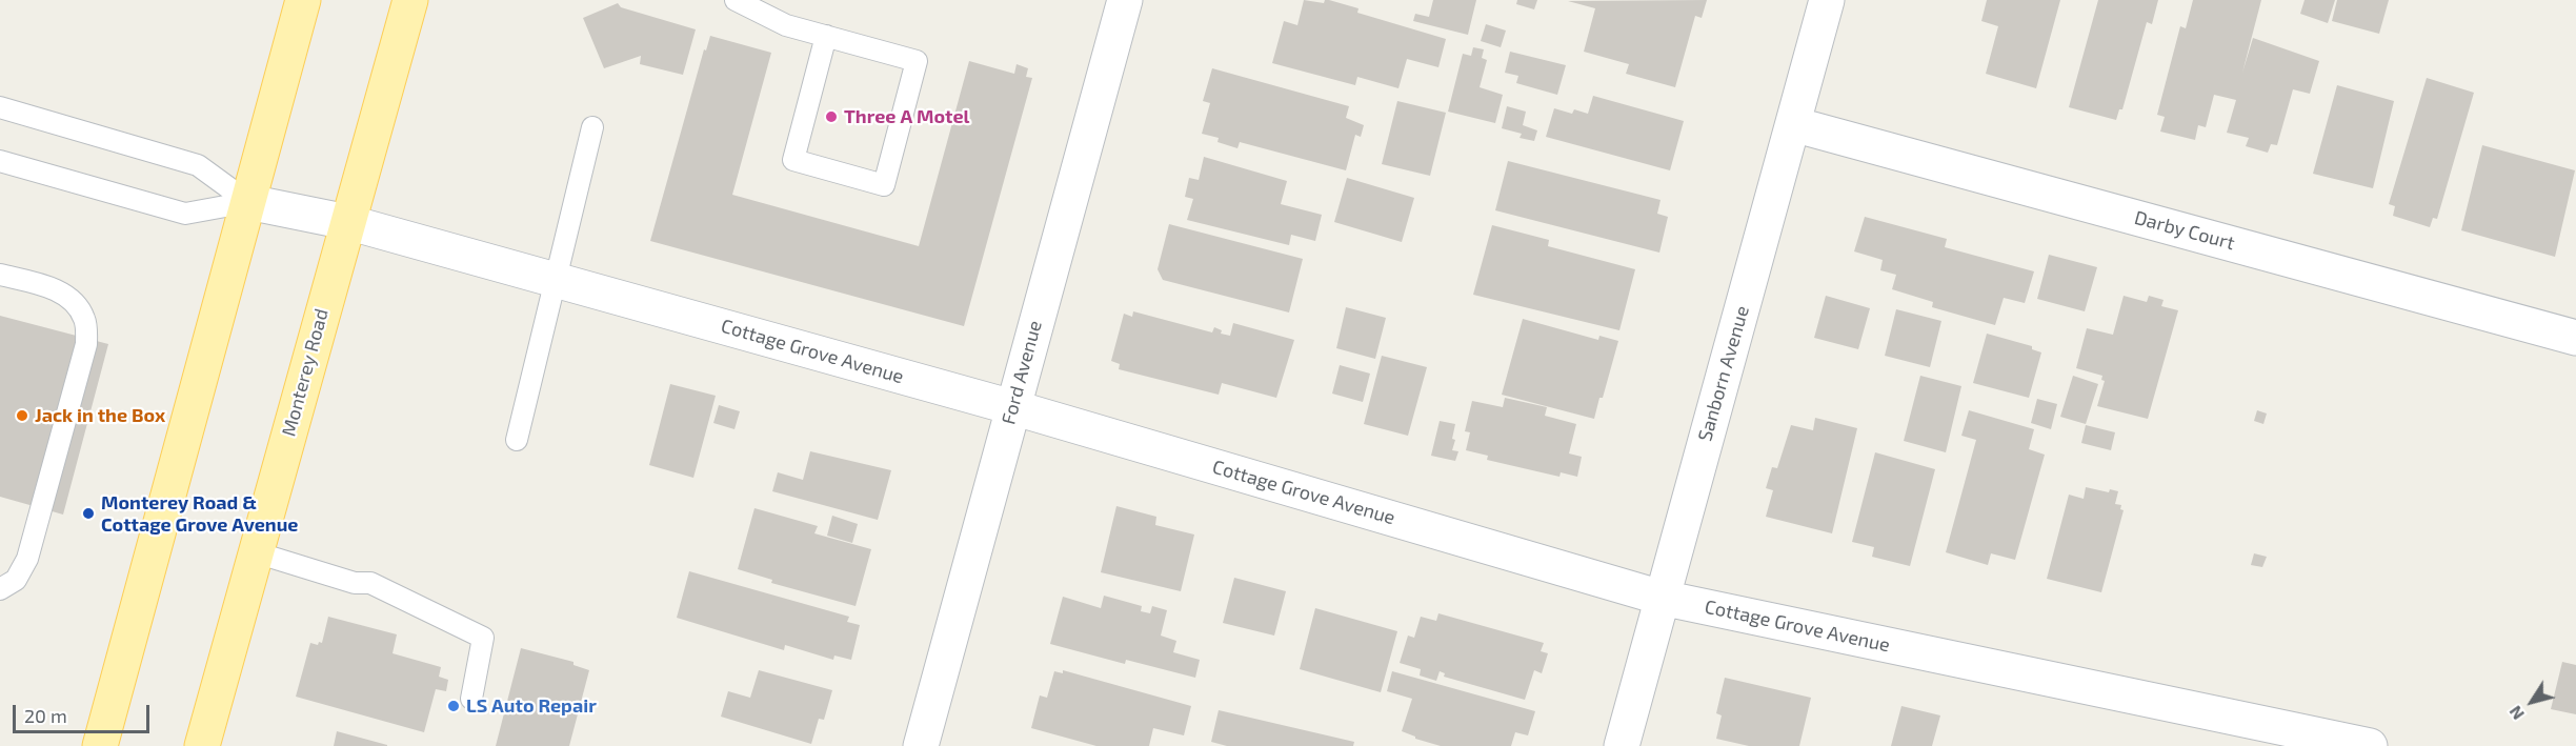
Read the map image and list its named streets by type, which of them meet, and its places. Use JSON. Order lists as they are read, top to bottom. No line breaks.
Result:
{"streets":{"main road":["Monterey Road"],"street":["Darby Court","Cottage Grove Avenue","Ford Avenue","Sanborn Avenue"]},"crossings":[["Darby Court","Sanborn Avenue"],["Cottage Grove Avenue","Monterey Road"],["Cottage Grove Avenue","Ford Avenue"],["Cottage Grove Avenue","Sanborn Avenue"]],"places":["Three A Motel","Jack in the Box","Monterey Road & Cottage Grove Avenue","LS Auto Repair"],"scale_bar":"20 m","north":"bottom left"}
